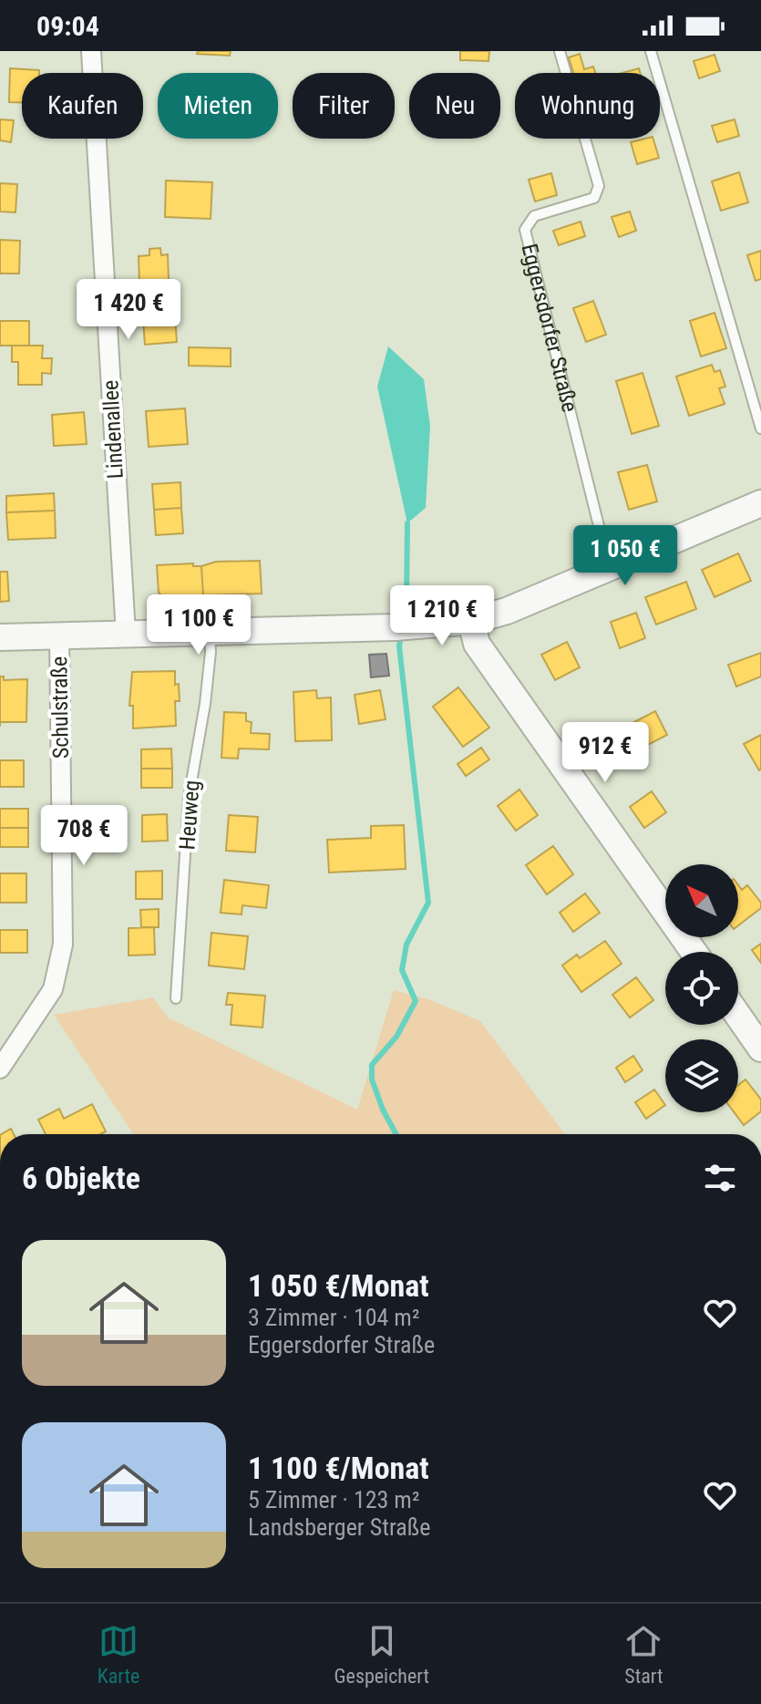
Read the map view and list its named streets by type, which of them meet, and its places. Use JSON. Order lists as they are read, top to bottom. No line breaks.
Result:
{"streets":{"street":["Lindenallee","Schulstraße"],"lane":["Eggersdorfer Straße","Heuweg"]},"north":"top left","page":{"status":"09:04","chip":["Kaufen","Mieten","Filter","Neu","Wohnung"],"price":["1 420 €","1 050 €","1 210 €","1 100 €","912 €","708 €"],"heading":"6 Objekte","list":[{"name":"1 050 €/Monat","note":"3 Zimmer · 104 m² · Eggersdorfer Straße"},{"name":"1 100 €/Monat","note":"5 Zimmer · 123 m² · Landsberger Straße"}],"tabs":["Karte","Gespeichert","Start"]}}
